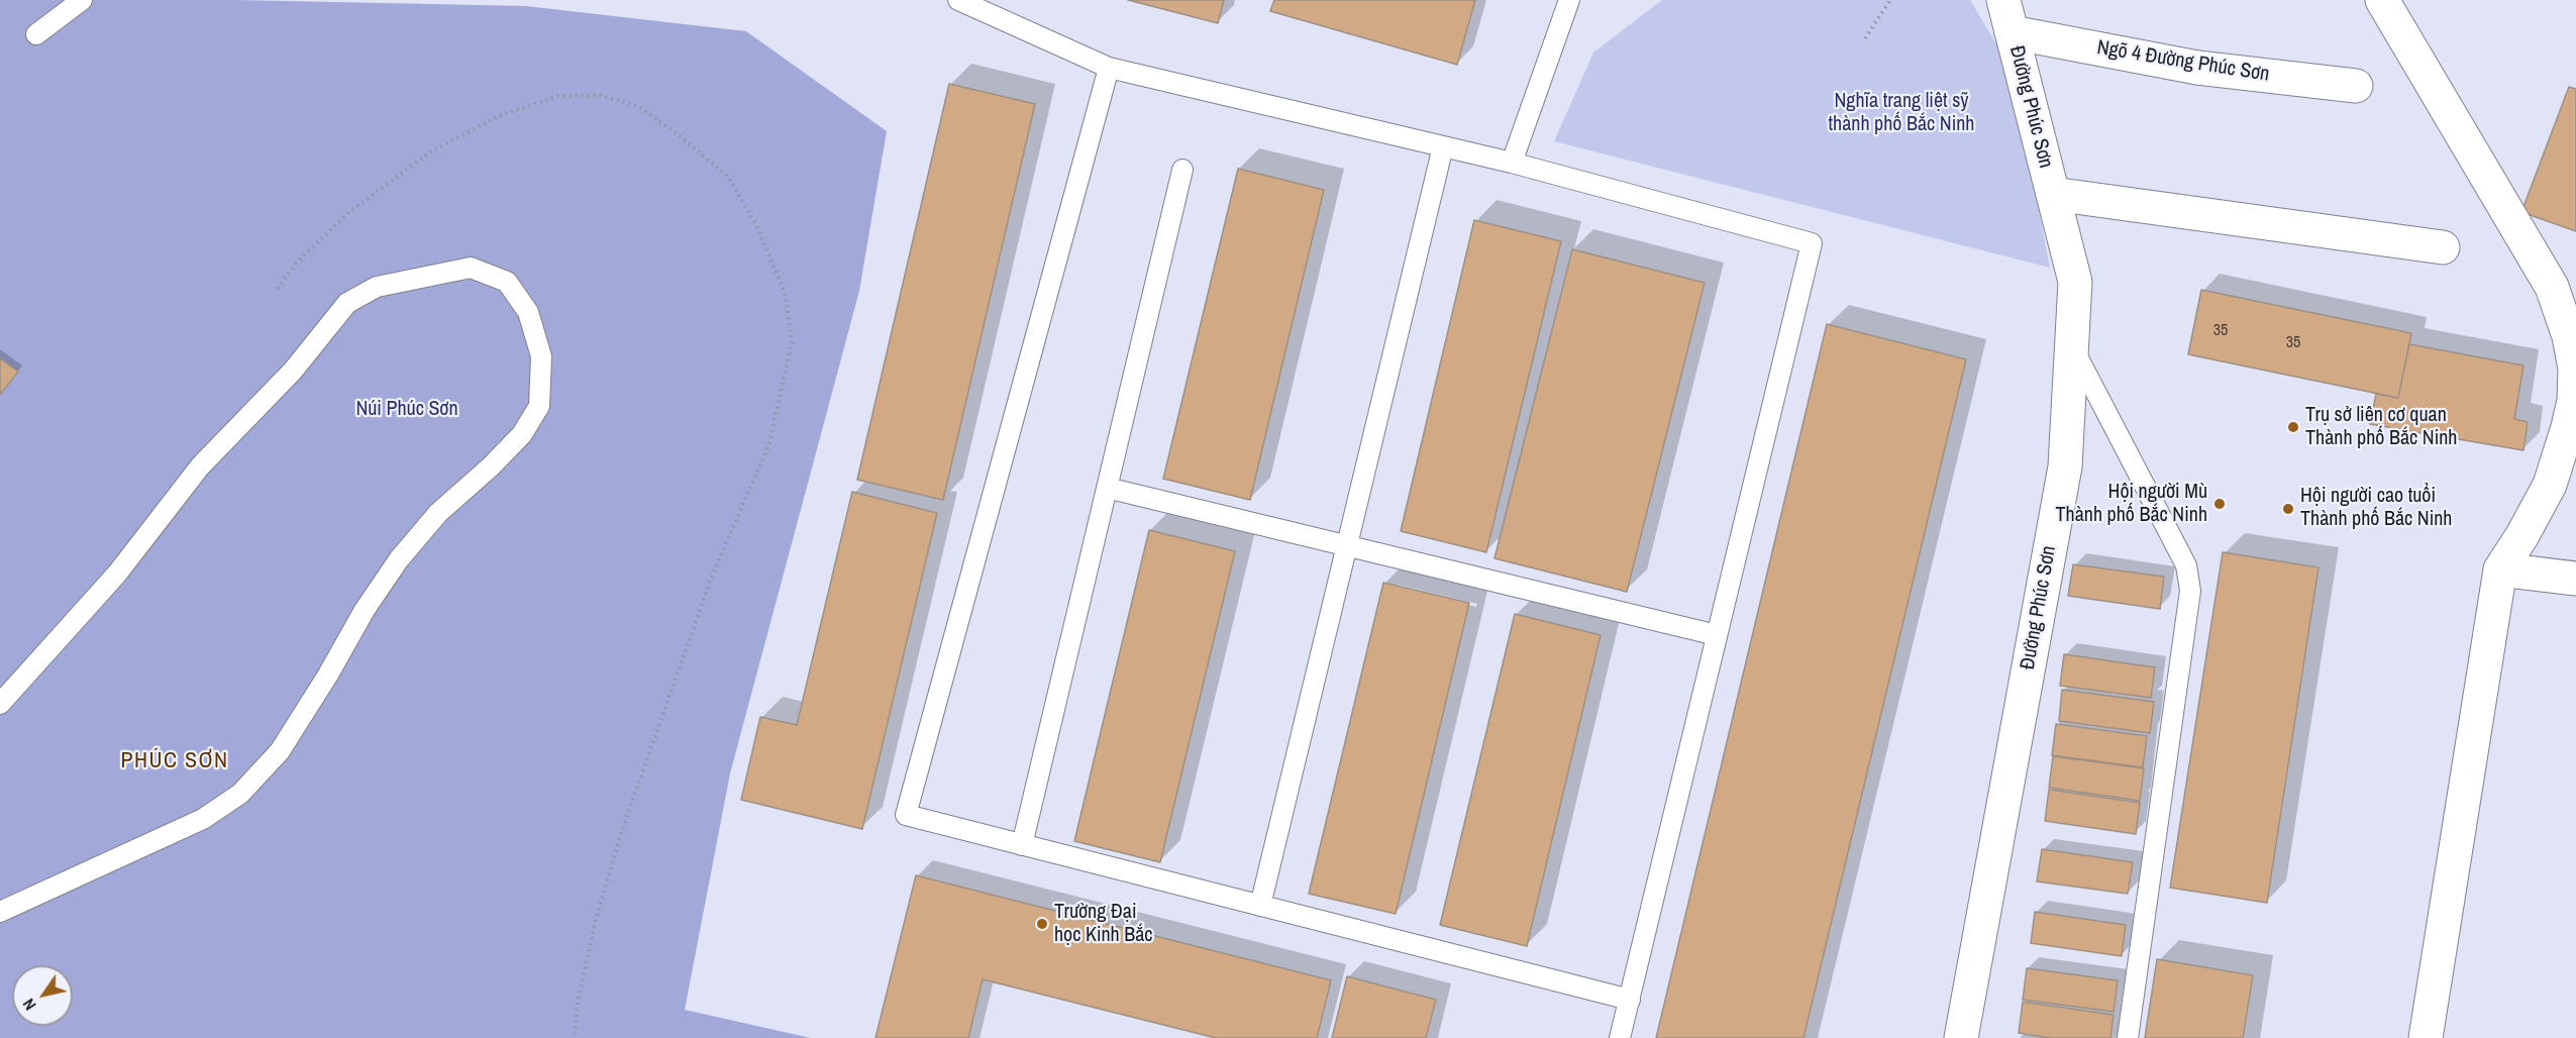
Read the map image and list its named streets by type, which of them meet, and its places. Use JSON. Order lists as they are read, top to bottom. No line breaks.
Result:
{"streets":{"street":["Ngõ 4 Đường Phúc Sơn","Đường Phúc Sơn"]},"crossings":[["Ngõ 4 Đường Phúc Sơn","Đường Phúc Sơn"]],"districts":["PHÚC SƠN"],"parks":["Nghĩa trang liệt sỹ thành phố Bắc Ninh","Núi Phúc Sơn"],"places":["Trụ sở liên cơ quan Thành phố Bắc Ninh","Hội người Mù Thành phố Bắc Ninh","Hội người cao tuổi Thành phố Bắc Ninh","Trường Đại học Kinh Bắc"],"house_numbers":["35","35"],"north":"bottom left"}
